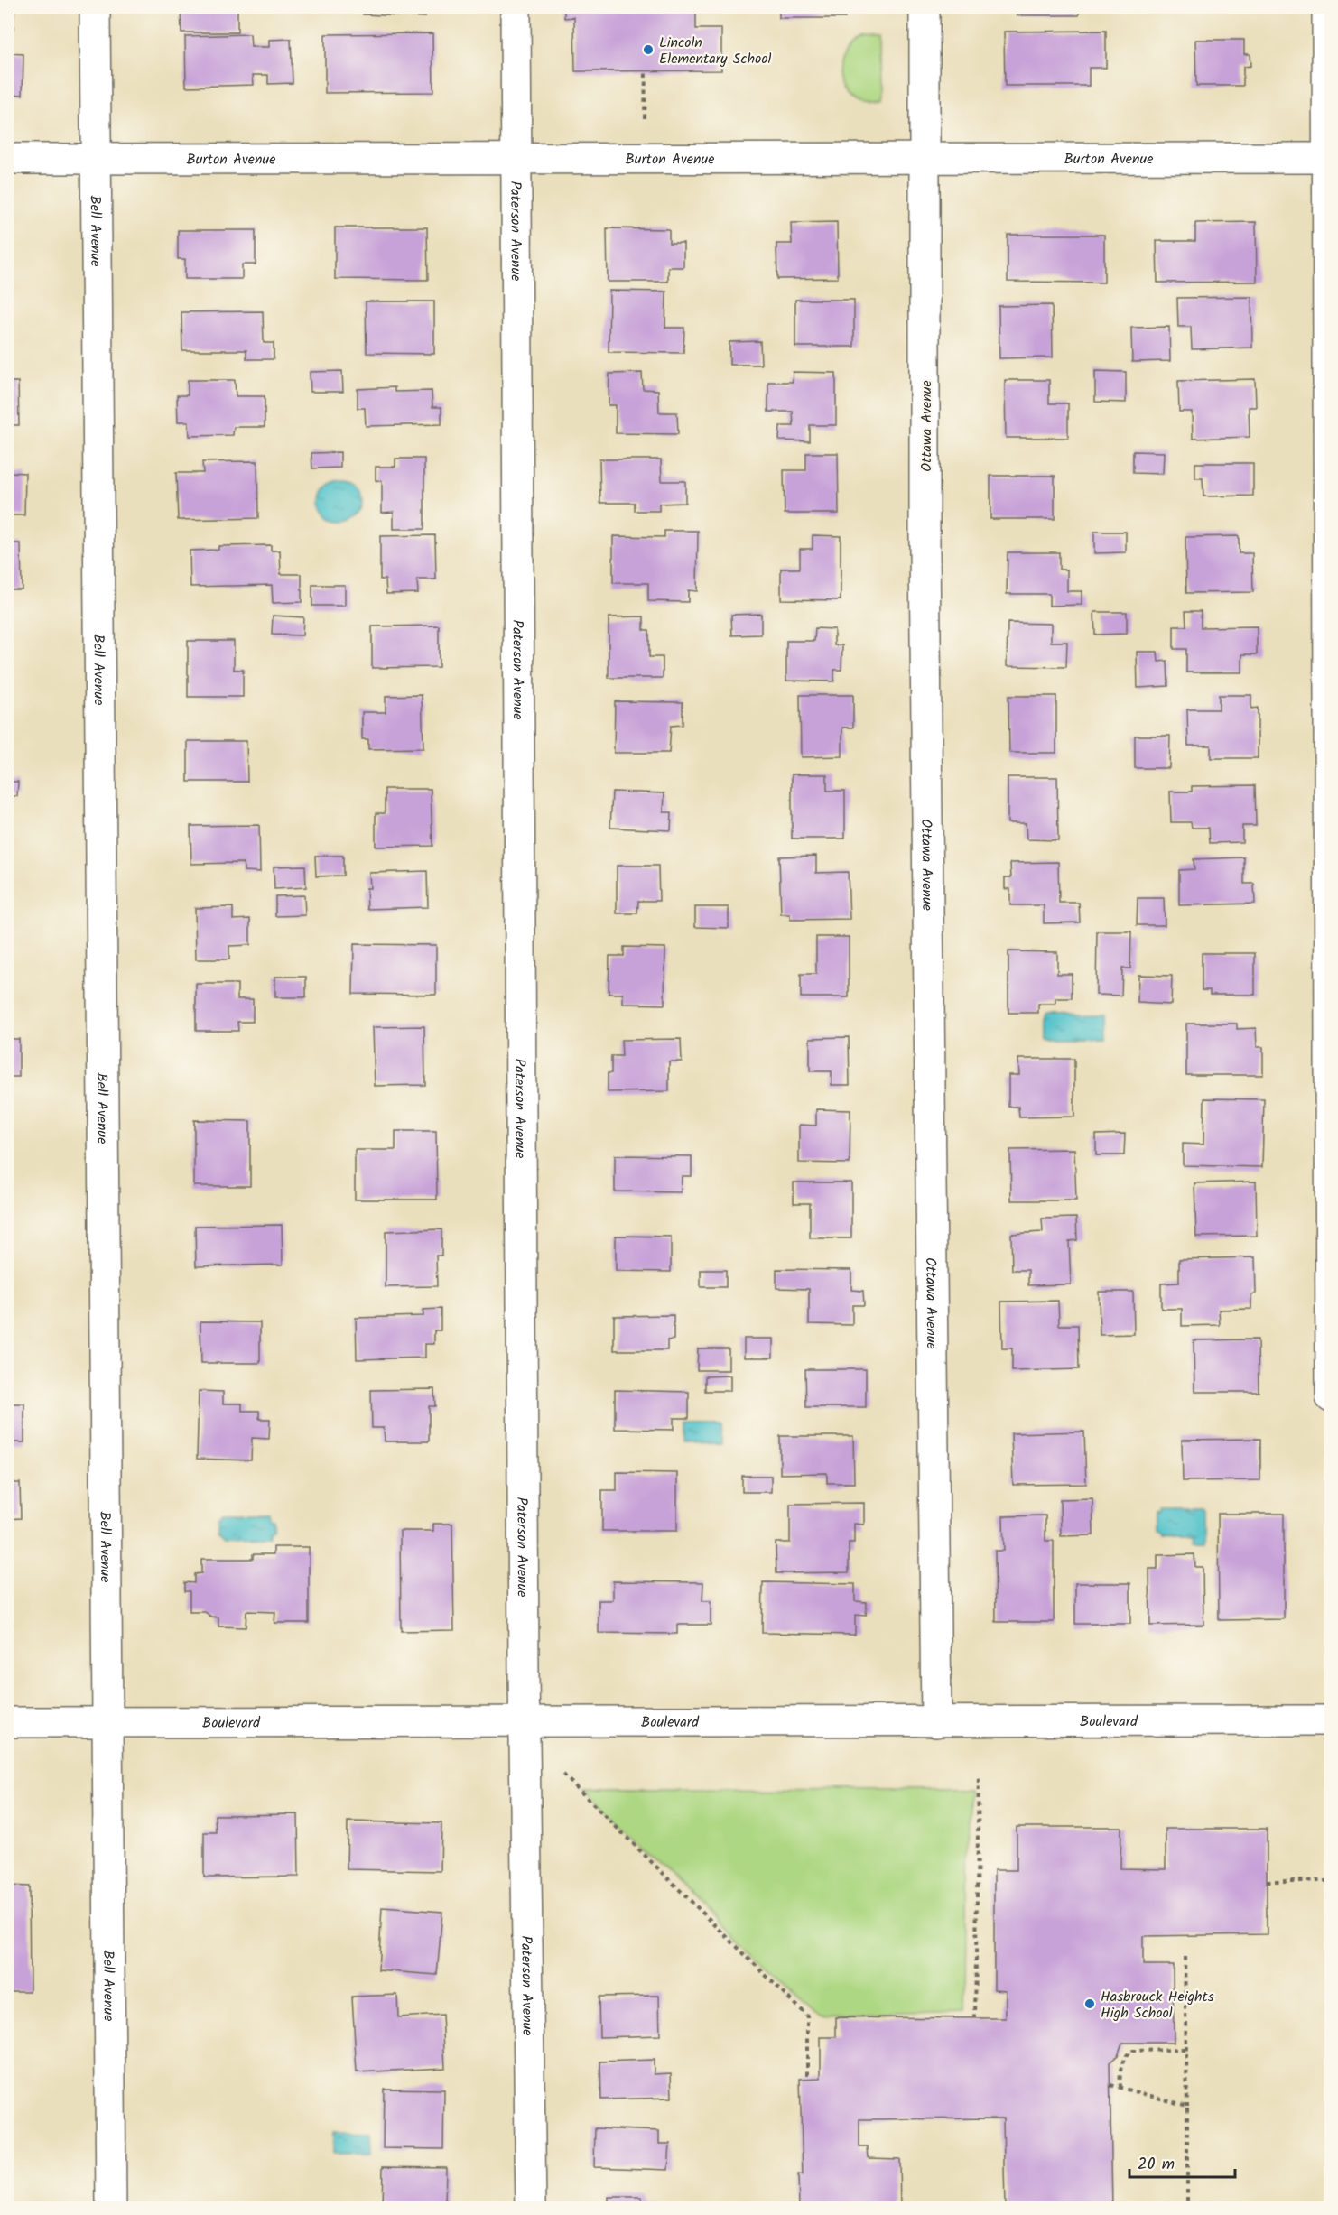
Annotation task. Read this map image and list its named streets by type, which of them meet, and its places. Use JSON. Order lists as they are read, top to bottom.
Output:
{
  "streets": {
    "street": [
      "Burton Avenue",
      "Bell Avenue",
      "Paterson Avenue",
      "Ottawa Avenue",
      "Boulevard"
    ]
  },
  "crossings": [
    ["Burton Avenue", "Bell Avenue"],
    ["Burton Avenue", "Paterson Avenue"],
    ["Burton Avenue", "Ottawa Avenue"],
    ["Bell Avenue", "Boulevard"],
    ["Paterson Avenue", "Boulevard"],
    ["Ottawa Avenue", "Boulevard"]
  ],
  "places": ["Lincoln Elementary School", "Hasbrouck Heights High School"],
  "scale_bar": "20 m"
}
